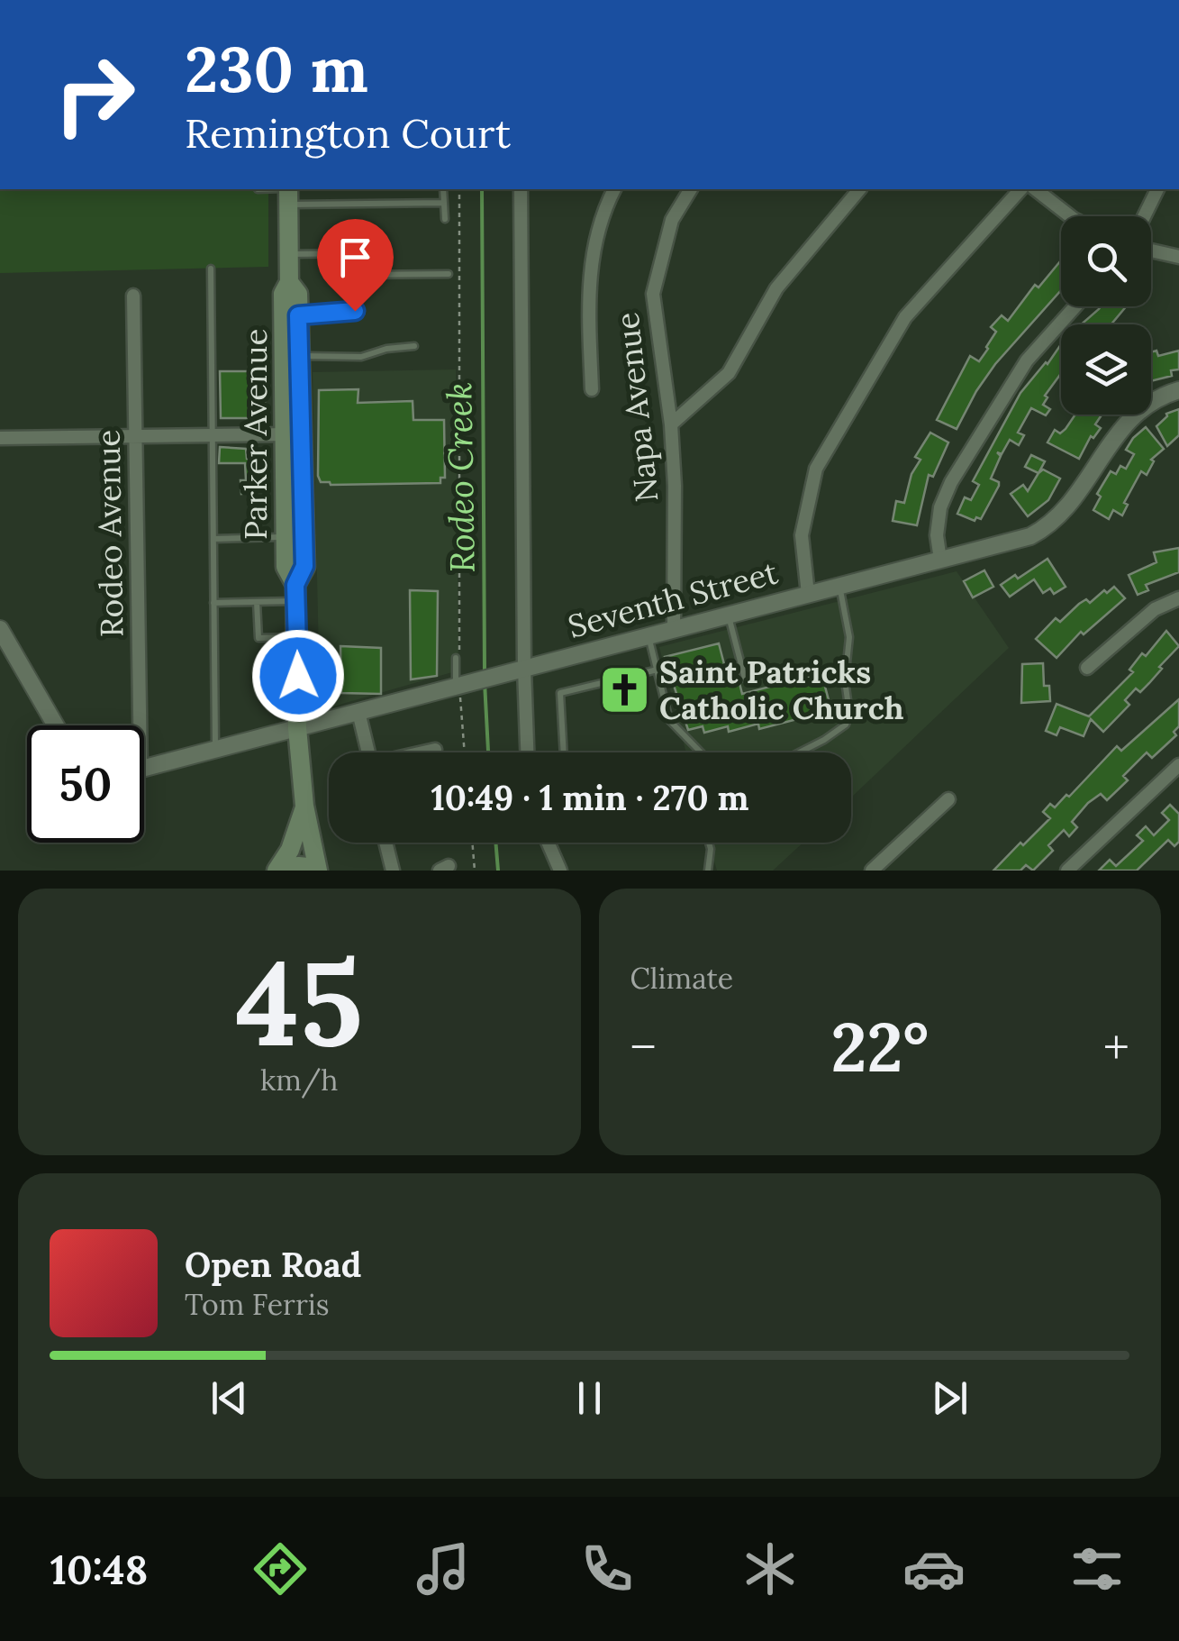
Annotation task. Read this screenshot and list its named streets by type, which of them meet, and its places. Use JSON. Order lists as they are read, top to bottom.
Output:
{
  "streets": {
    "main road": ["Parker Avenue"],
    "street": ["Napa Avenue", "Rodeo Avenue", "Seventh Street"]
  },
  "crossings": [
    ["Napa Avenue", "Seventh Street"],
    ["Parker Avenue", "Seventh Street"]
  ],
  "water": ["Rodeo Creek"],
  "places": {
    "church": ["Saint Patricks Catholic Church"]
  },
  "page": {
    "turn": ["230 m", "Remington Court"],
    "limit": "50",
    "trip": "10:49 · 1 min · 270 m",
    "tile": [
      ["45", "km/h"],
      "Climate"
    ],
    "heat": ["−", "22°", "+"],
    "song": ["Open Road", "Tom Ferris"],
    "tabs": "10:48"
  }
}
